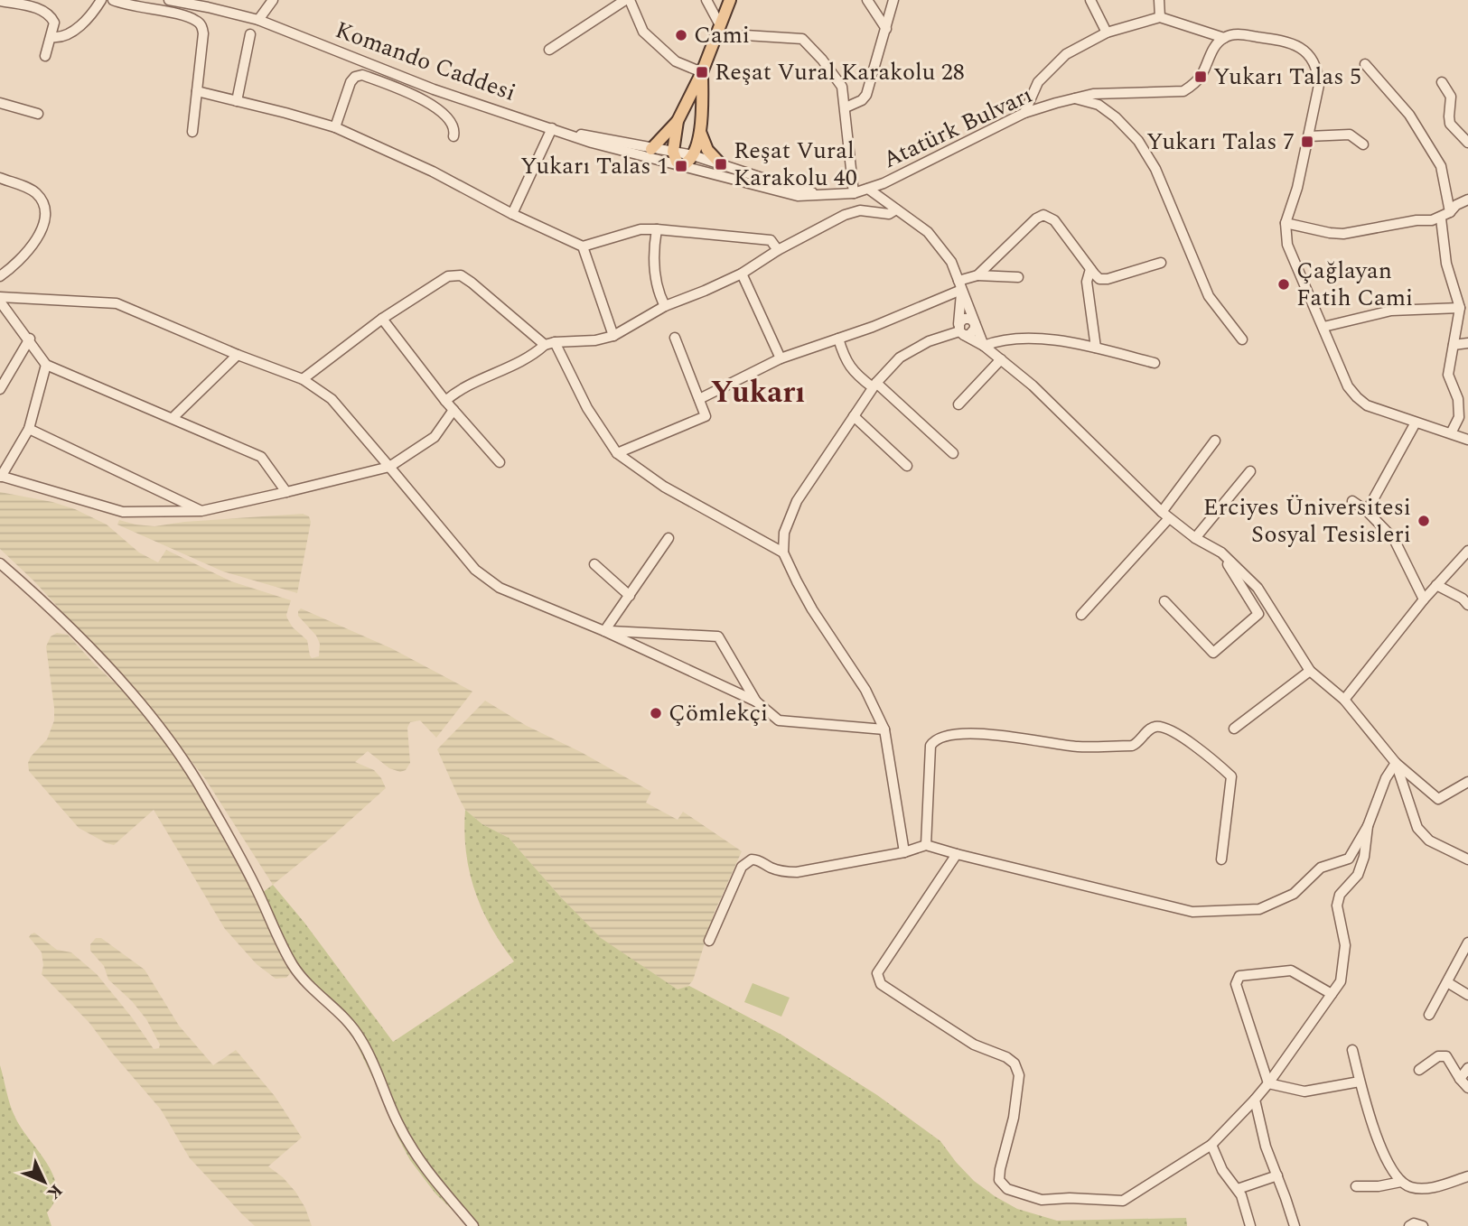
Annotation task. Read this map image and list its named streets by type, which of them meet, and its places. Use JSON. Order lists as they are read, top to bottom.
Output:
{
  "streets": {
    "street": ["Komando Caddesi", "Atatürk Bulvarı"]
  },
  "districts": ["Yukarı"],
  "places": {
    "other": [
      "Cami",
      "Çağlayan Fatih Cami",
      "Erciyes Üniversitesi Sosyal Tesisleri",
      "Çömlekçi"
    ],
    "transit": [
      "Reşat Vural Karakolu 28",
      "Yukarı Talas 5",
      "Yukarı Talas 7",
      "Reşat Vural Karakolu 40",
      "Yukarı Talas 1"
    ]
  },
  "north": "bottom right"
}
